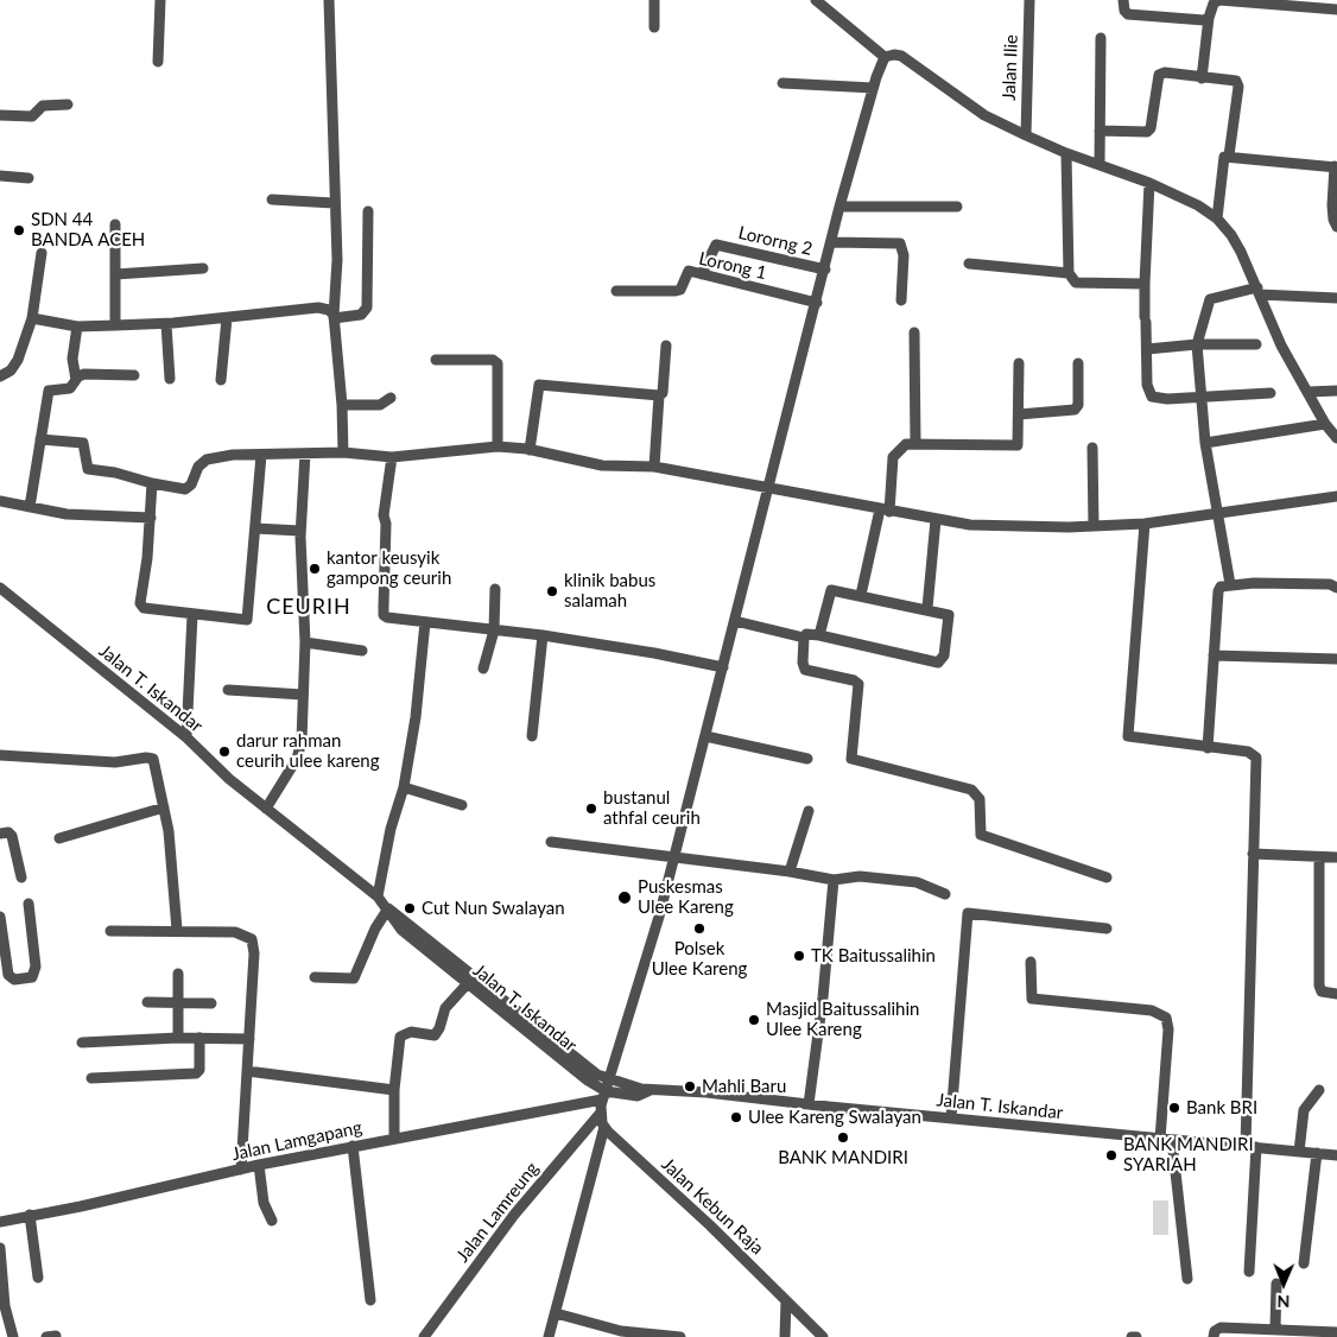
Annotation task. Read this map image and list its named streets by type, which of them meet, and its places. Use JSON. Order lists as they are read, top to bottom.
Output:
{
  "streets": {
    "street": [
      "Jalan Ilie",
      "Lororng 2",
      "Lorong 1",
      "Jalan T. Iskandar",
      "Jalan Lamgapang",
      "Jalan Kebun Raja",
      "Jalan Lamreung"
    ]
  },
  "crossings": [
    ["Lororng 2", "Lorong 1"],
    ["Jalan T. Iskandar", "Jalan Lamgapang"]
  ],
  "districts": ["CEURIH"],
  "places": [
    "SDN 44 BANDA ACEH",
    "kantor keusyik gampong ceurih",
    "klinik babus salamah",
    "darur rahman ceurih ulee kareng",
    "bustanul athfal ceurih",
    "Puskesmas Ulee Kareng",
    "Cut Nun Swalayan",
    "Polsek Ulee Kareng",
    "TK Baitussalihin",
    "Masjid Baitussalihin Ulee Kareng",
    "Mahli Baru",
    "Bank BRI",
    "Ulee Kareng Swalayan",
    "BANK MANDIRI",
    "BANK MANDIRI SYARIAH"
  ],
  "north": "bottom"
}
